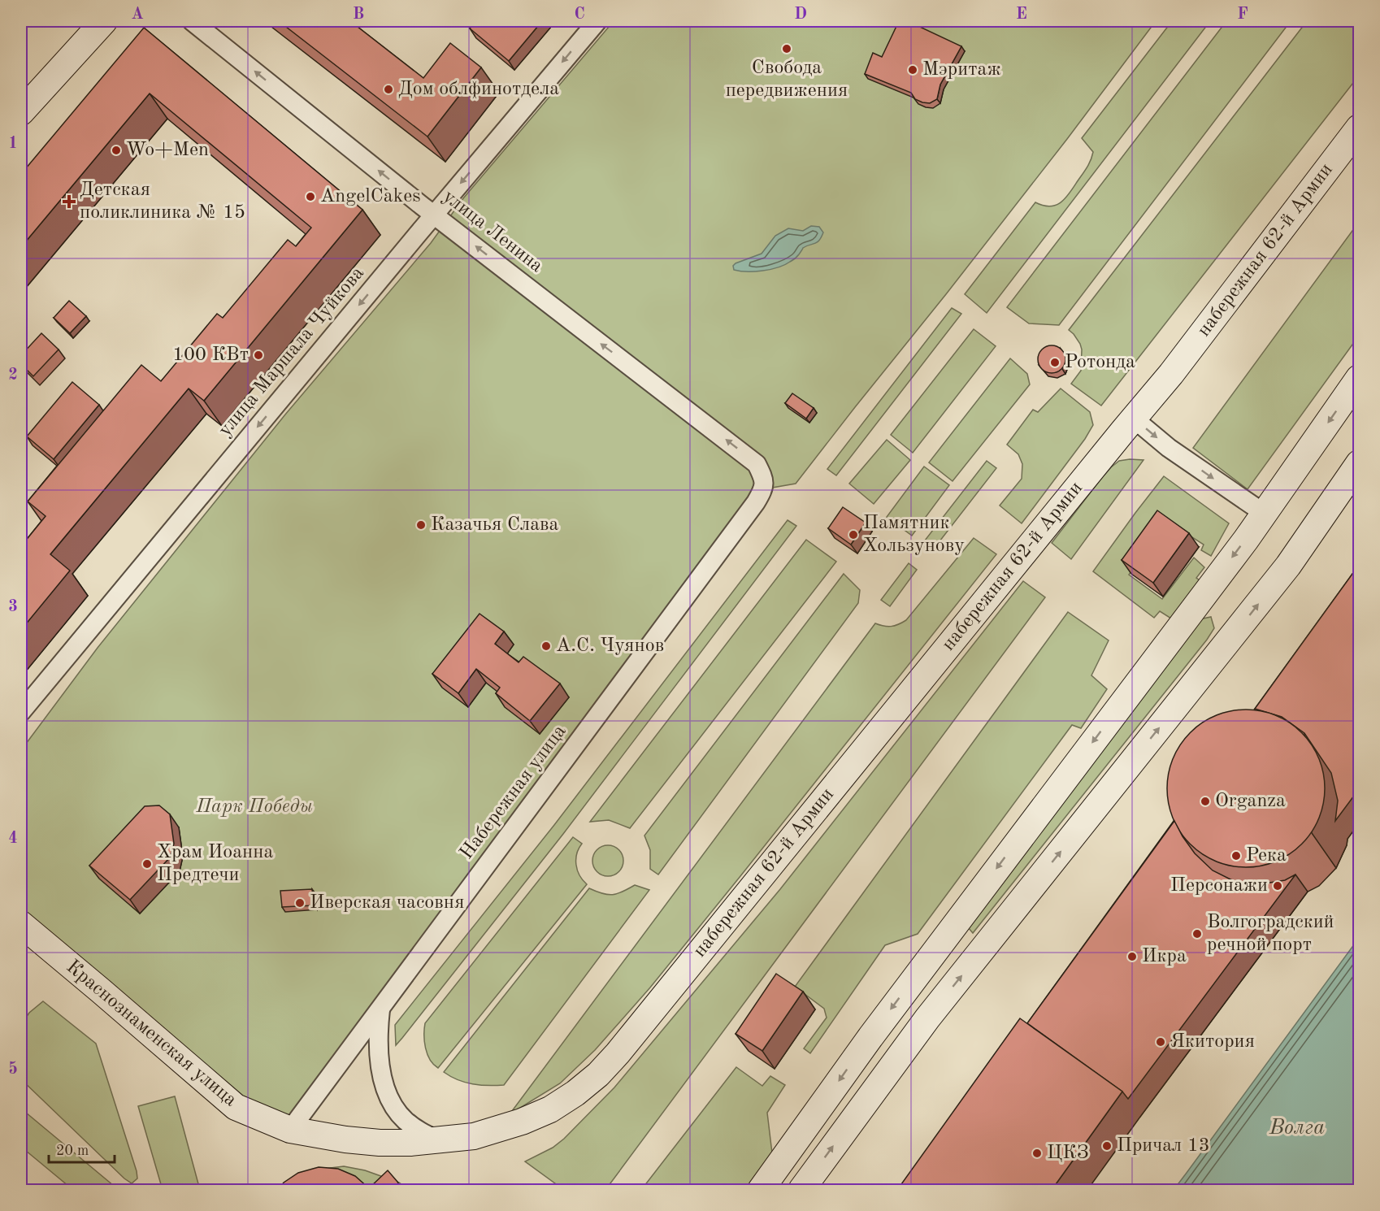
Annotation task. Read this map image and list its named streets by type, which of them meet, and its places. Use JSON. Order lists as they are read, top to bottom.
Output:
{
  "streets": {
    "main road": ["набережная 62-й Армии", "Краснознаменская улица"],
    "street": ["улица Ленина", "улица Маршала Чуйкова", "Набережная улица"]
  },
  "crossings": [
    ["улица Ленина", "улица Маршала Чуйкова"],
    ["улица Ленина", "Набережная улица"],
    ["набережная 62-й Армии", "Набережная улица"],
    ["набережная 62-й Армии", "Краснознаменская улица"],
    ["Набережная улица", "Краснознаменская улица"]
  ],
  "one_way": ["улица Ленина", "улица Маршала Чуйкова"],
  "water": ["Волга"],
  "parks": ["Парк Победы"],
  "places": {
    "other": [
      "Свобода передвижения",
      "Мэритаж",
      "Дом облфинотдела",
      "Wo+Men",
      "AngelCakes",
      "100 КВт",
      "Ротонда",
      "Казачья Слава",
      "Памятник Хользунову",
      "А.С. Чуянов",
      "Organza",
      "Река",
      "Храм Иоанна Предтечи",
      "Персонажи",
      "Иверская часовня",
      "Волгоградский речной порт",
      "Икра",
      "Якитория",
      "Причал 13",
      "ЦКЗ"
    ],
    "health": ["Детская поликлиника № 15"]
  },
  "scale_bar": "20 m",
  "grid": {
    "columns": [
      "A",
      "B",
      "C",
      "D",
      "E",
      "F"
    ],
    "rows": [
      "1",
      "2",
      "3",
      "4",
      "5"
    ]
  }
}
